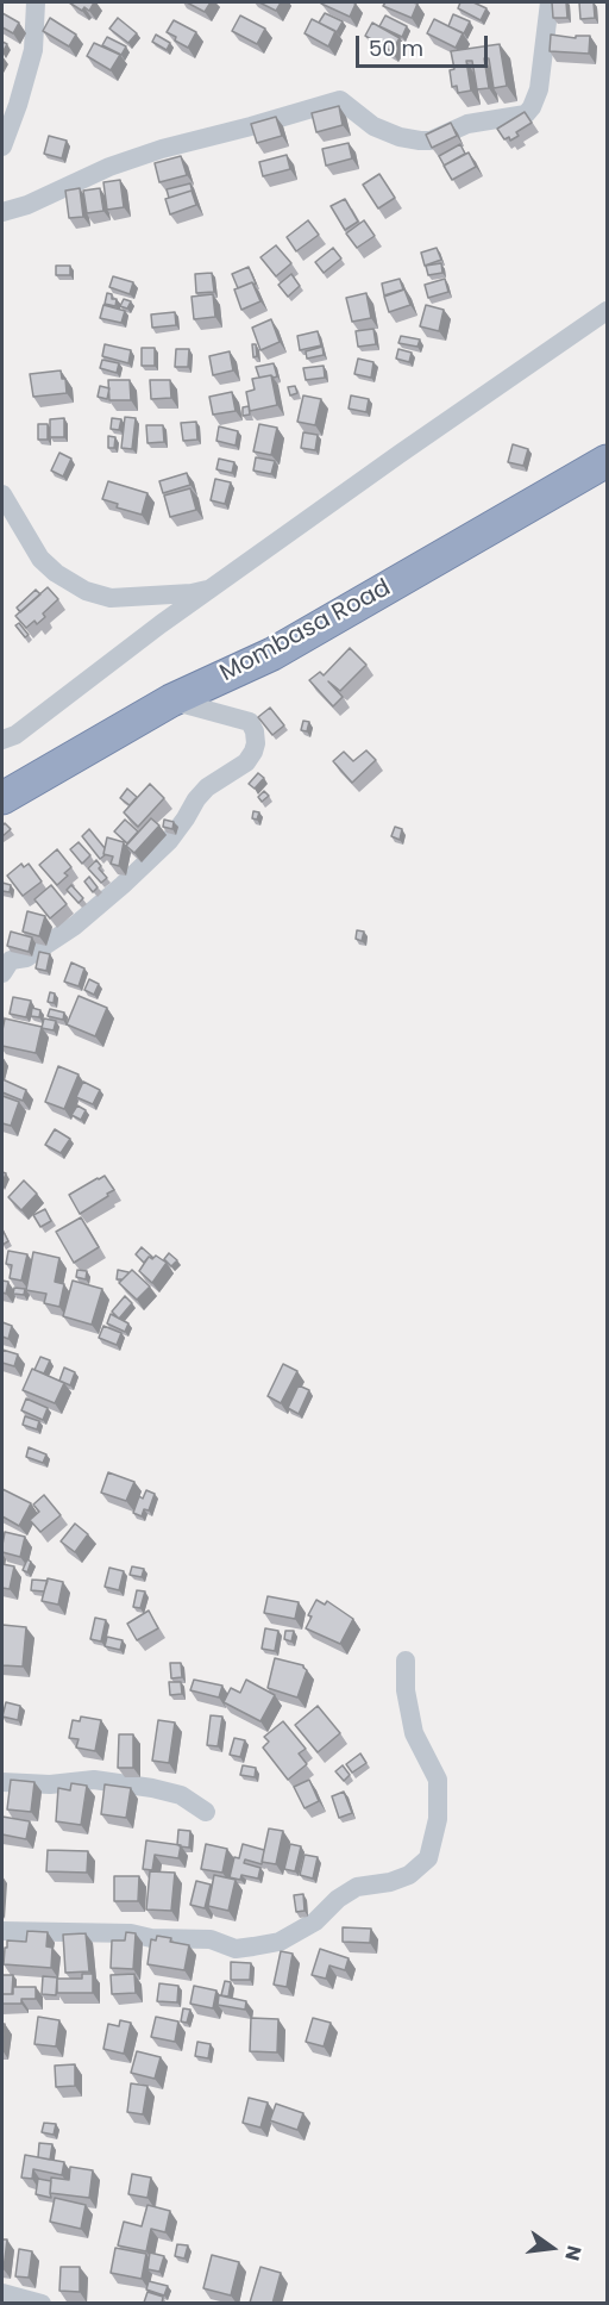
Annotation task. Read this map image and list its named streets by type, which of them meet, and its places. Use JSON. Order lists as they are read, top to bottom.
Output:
{
  "streets": {
    "highway": ["Mombasa Road"]
  },
  "scale_bar": "50 m",
  "north": "right"
}
